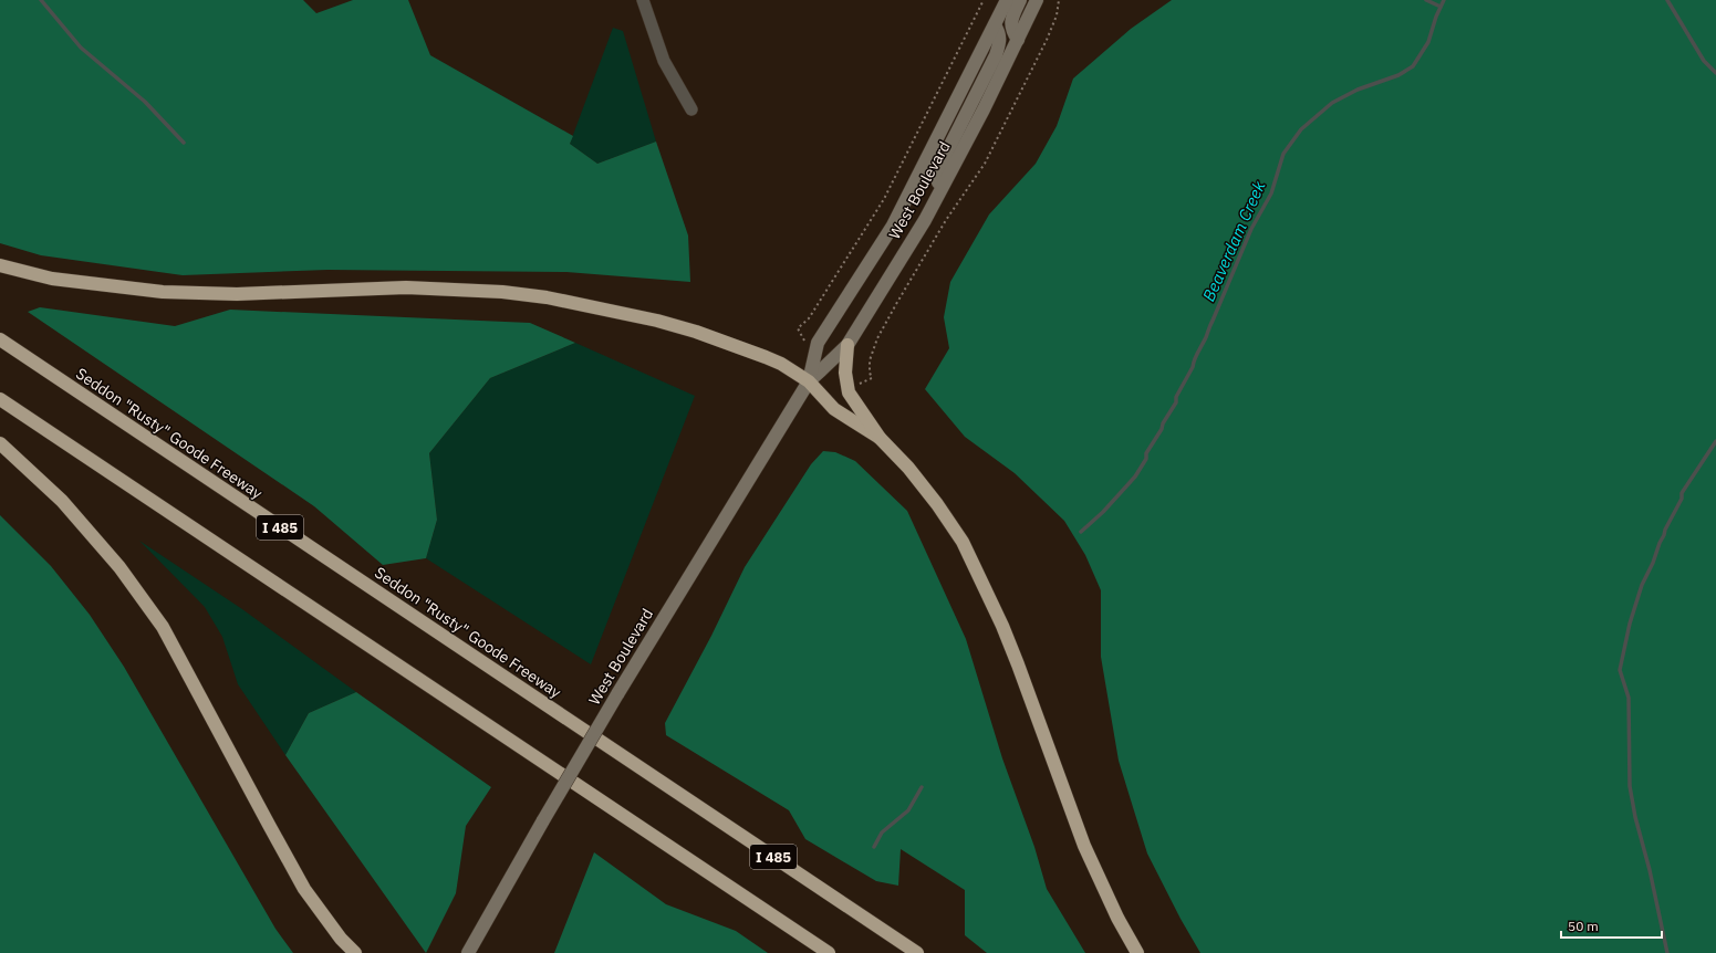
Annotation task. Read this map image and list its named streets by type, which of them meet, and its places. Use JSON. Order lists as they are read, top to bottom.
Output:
{
  "streets": {
    "highway": ["Seddon \"Rusty\" Goode Freeway", "I 485"],
    "street": ["West Boulevard"]
  },
  "water": ["Beaverdam Creek"],
  "scale_bar": "50 m"
}
